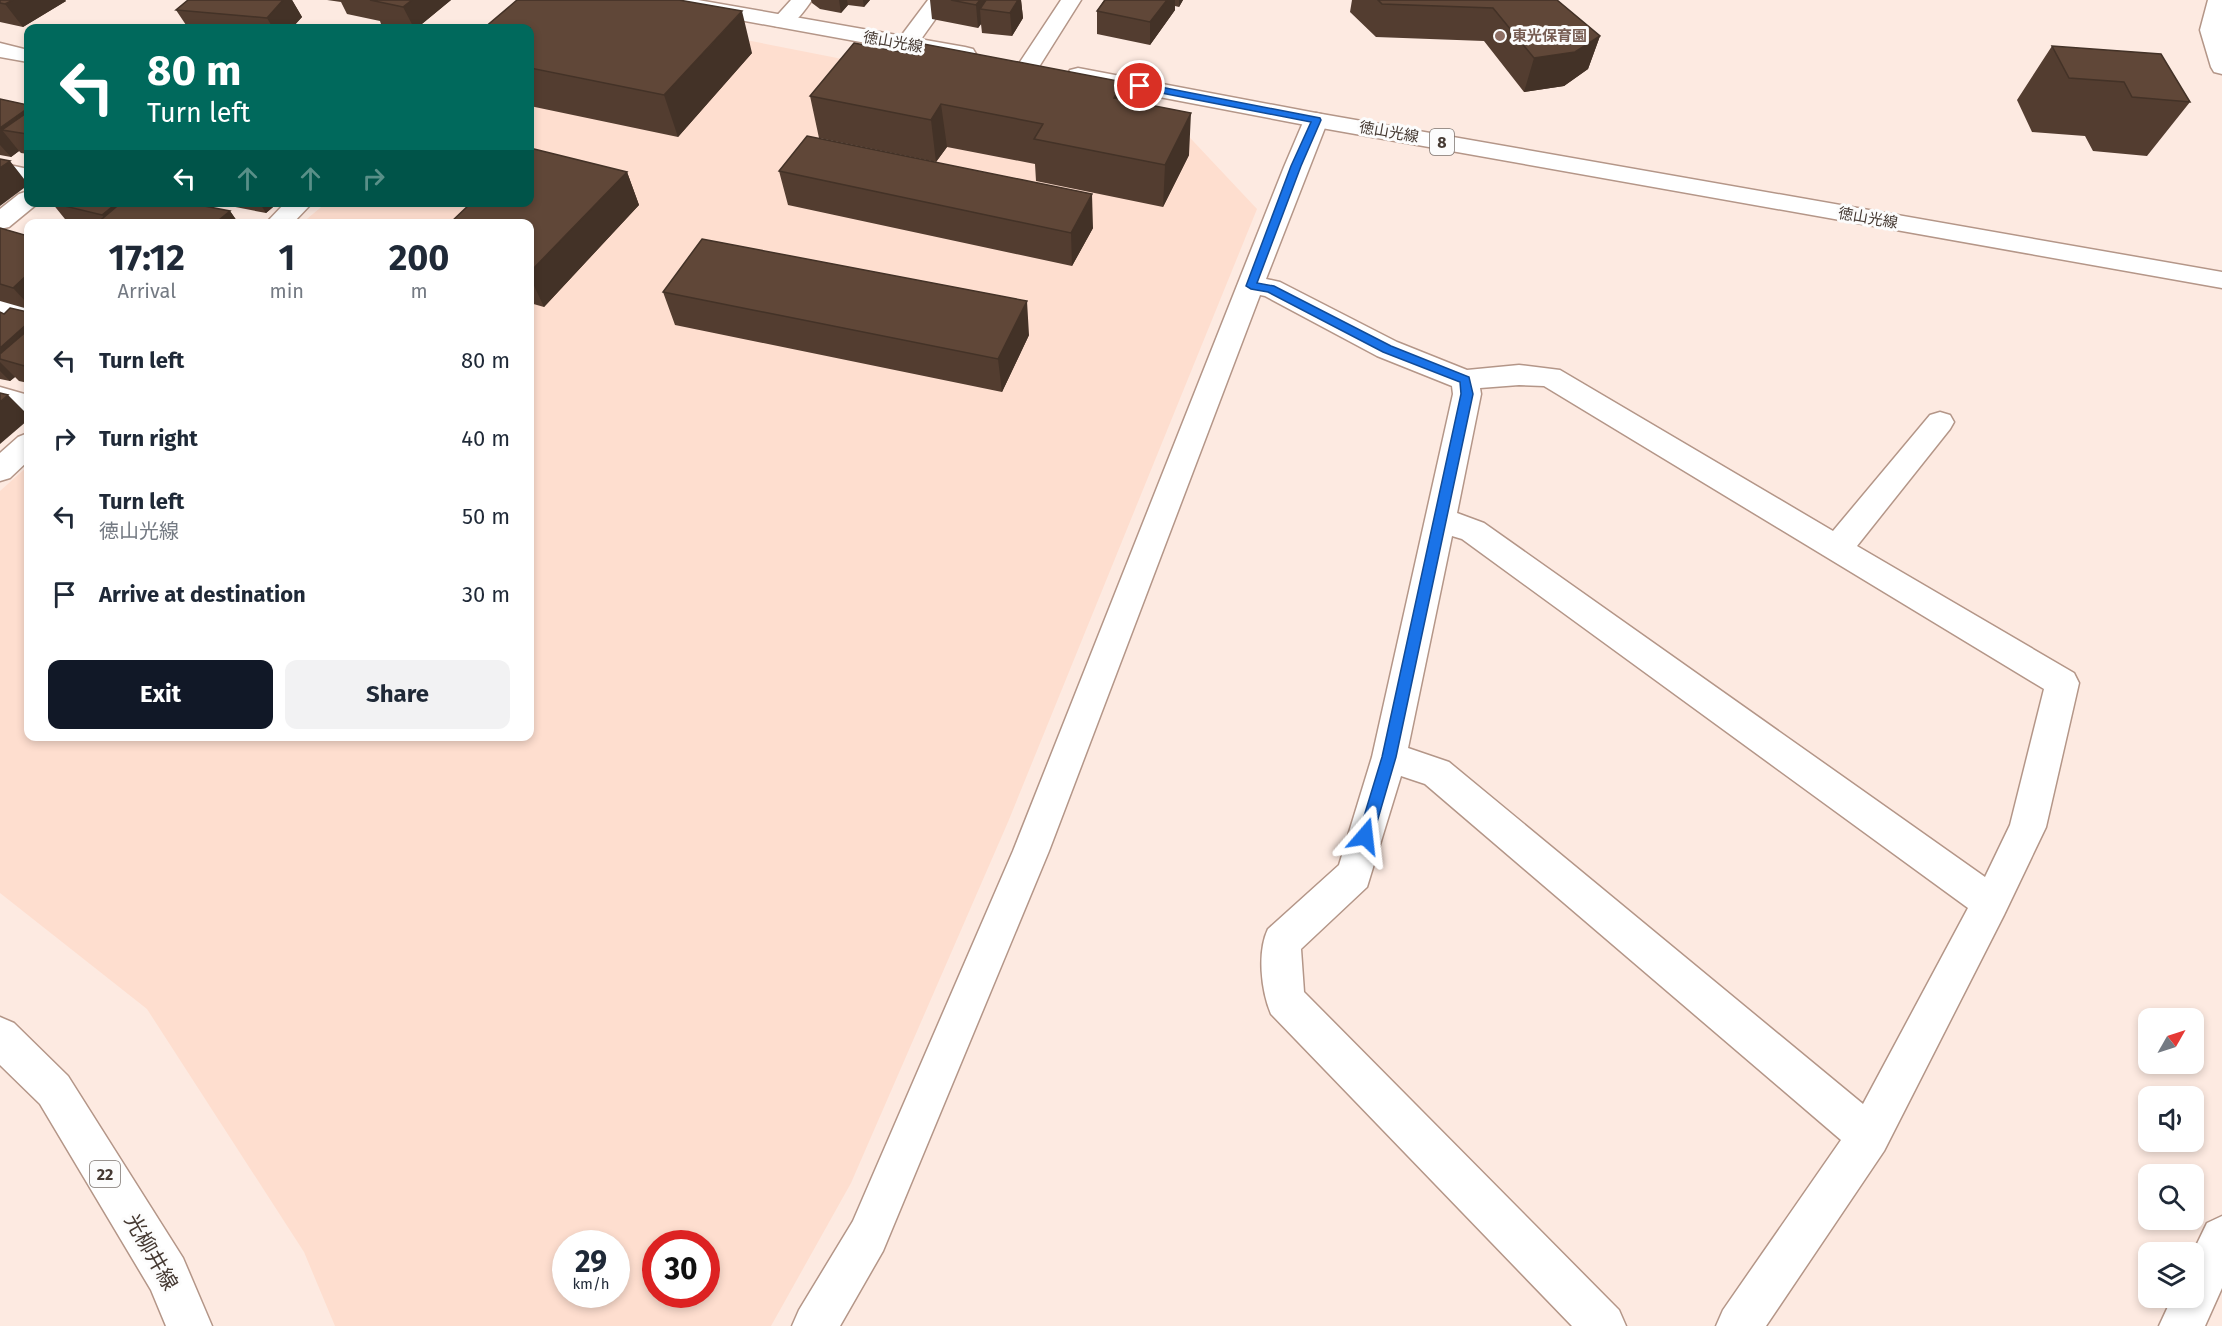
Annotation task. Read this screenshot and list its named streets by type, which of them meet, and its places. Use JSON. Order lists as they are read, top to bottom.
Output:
{
  "streets": {
    "street": [
      "徳山光線",
      "8",
      "22",
      "光柳井線"
    ]
  },
  "places": ["東光保育園"],
  "north": "top right",
  "page": {
    "turn": ["80 m", "Turn left"],
    "eta": [
      "17:12",
      "Arrival",
      "1",
      "min",
      "200",
      "m"
    ],
    "list": [
      {
        "name": "Turn left",
        "value": "80 m"
      },
      {
        "name": "Turn right",
        "value": "40 m"
      },
      {
        "name": "Turn left",
        "note": "徳山光線",
        "value": "50 m"
      },
      {
        "name": "Arrive at destination",
        "value": "30 m"
      }
    ],
    "buttons": ["Exit", "Share"],
    "speed": "29 km/h",
    "limit": "30"
  }
}
